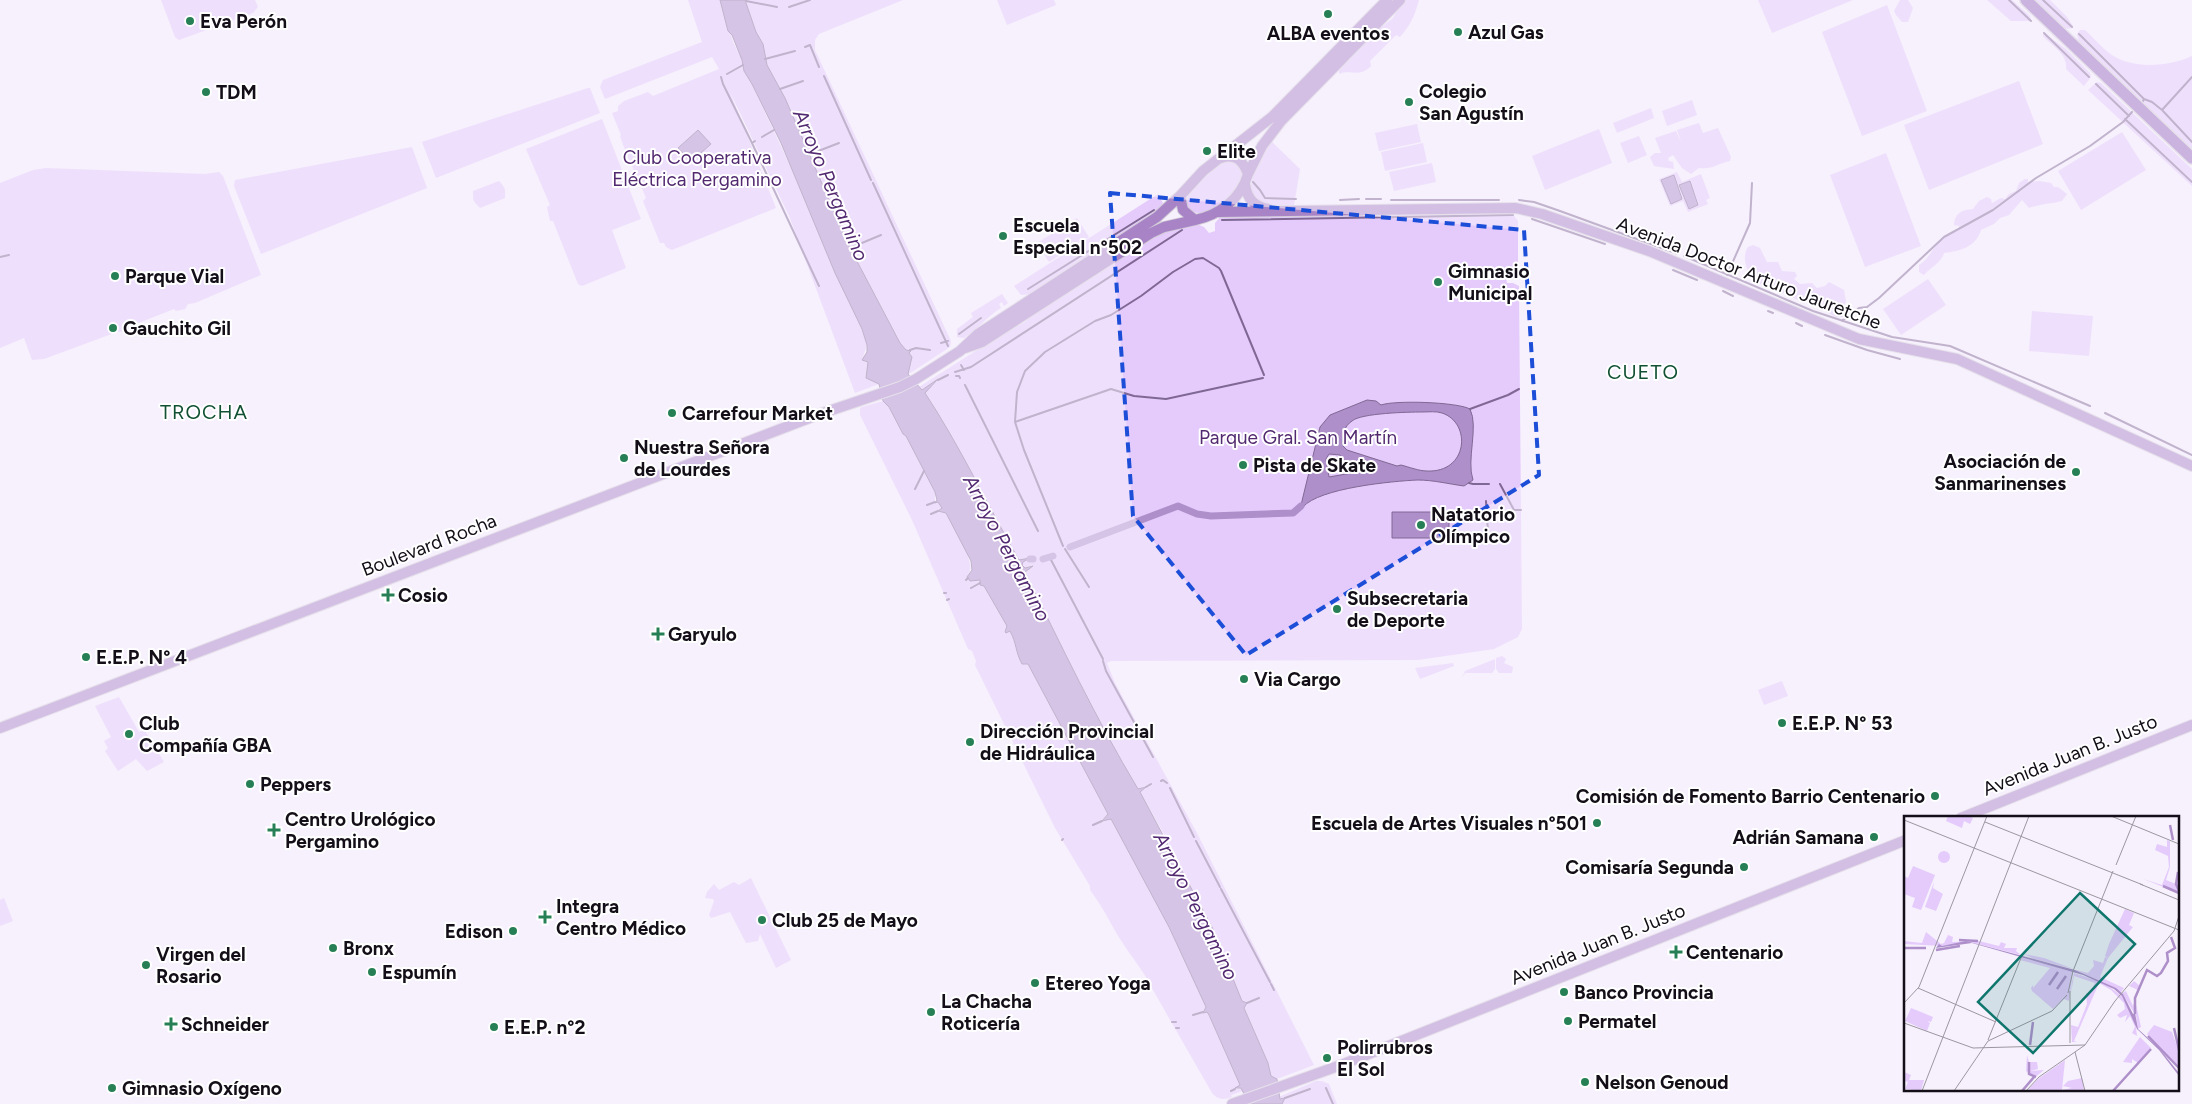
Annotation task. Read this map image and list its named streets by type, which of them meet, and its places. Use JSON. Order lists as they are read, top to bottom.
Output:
{
  "streets": {
    "main road": ["Avenida Doctor Arturo Jauretche", "Boulevard Rocha", "Avenida Juan B. Justo"]
  },
  "districts": ["CUETO", "TROCHA"],
  "water": ["Arroyo Pergamino"],
  "parks": ["Club Cooperativa Eléctrica Pergamino", "Parque Gral. San Martín"],
  "places": {
    "other": [
      "ALBA eventos",
      "Eva Perón",
      "Azul Gas",
      "TDM",
      "Colegio San Agustín",
      "Elite",
      "Escuela Especial n°502",
      "Parque Vial",
      "Gimnasio Municipal",
      "Gauchito Gil",
      "Carrefour Market",
      "Nuestra Señora de Lourdes",
      "Pista de Skate",
      "Asociación de Sanmarinenses",
      "Natatorio Olímpico",
      "Subsecretaria de Deporte",
      "E.E.P. N° 4",
      "Via Cargo",
      "E.E.P. N° 53",
      "Club Compañía GBA",
      "Dirección Provincial de Hidráulica",
      "Peppers",
      "Comisión de Fomento Barrio Centenario",
      "Escuela de Artes Visuales n°501",
      "Adrián Samana",
      "Comisaría Segunda",
      "Club 25 de Mayo",
      "Edison",
      "Bronx",
      "Virgen del Rosario",
      "Espumín",
      "Etereo Yoga",
      "Banco Provincia",
      "La Chacha Roticería",
      "Permatel",
      "E.E.P. n°2",
      "Polirrubros El Sol",
      "Nelson Genoud",
      "Gimnasio Oxígeno"
    ],
    "health": [
      "Cosio",
      "Garyulo",
      "Centro Urológico Pergamino",
      "Integra Centro Médico",
      "Centenario",
      "Schneider"
    ]
  }
}
